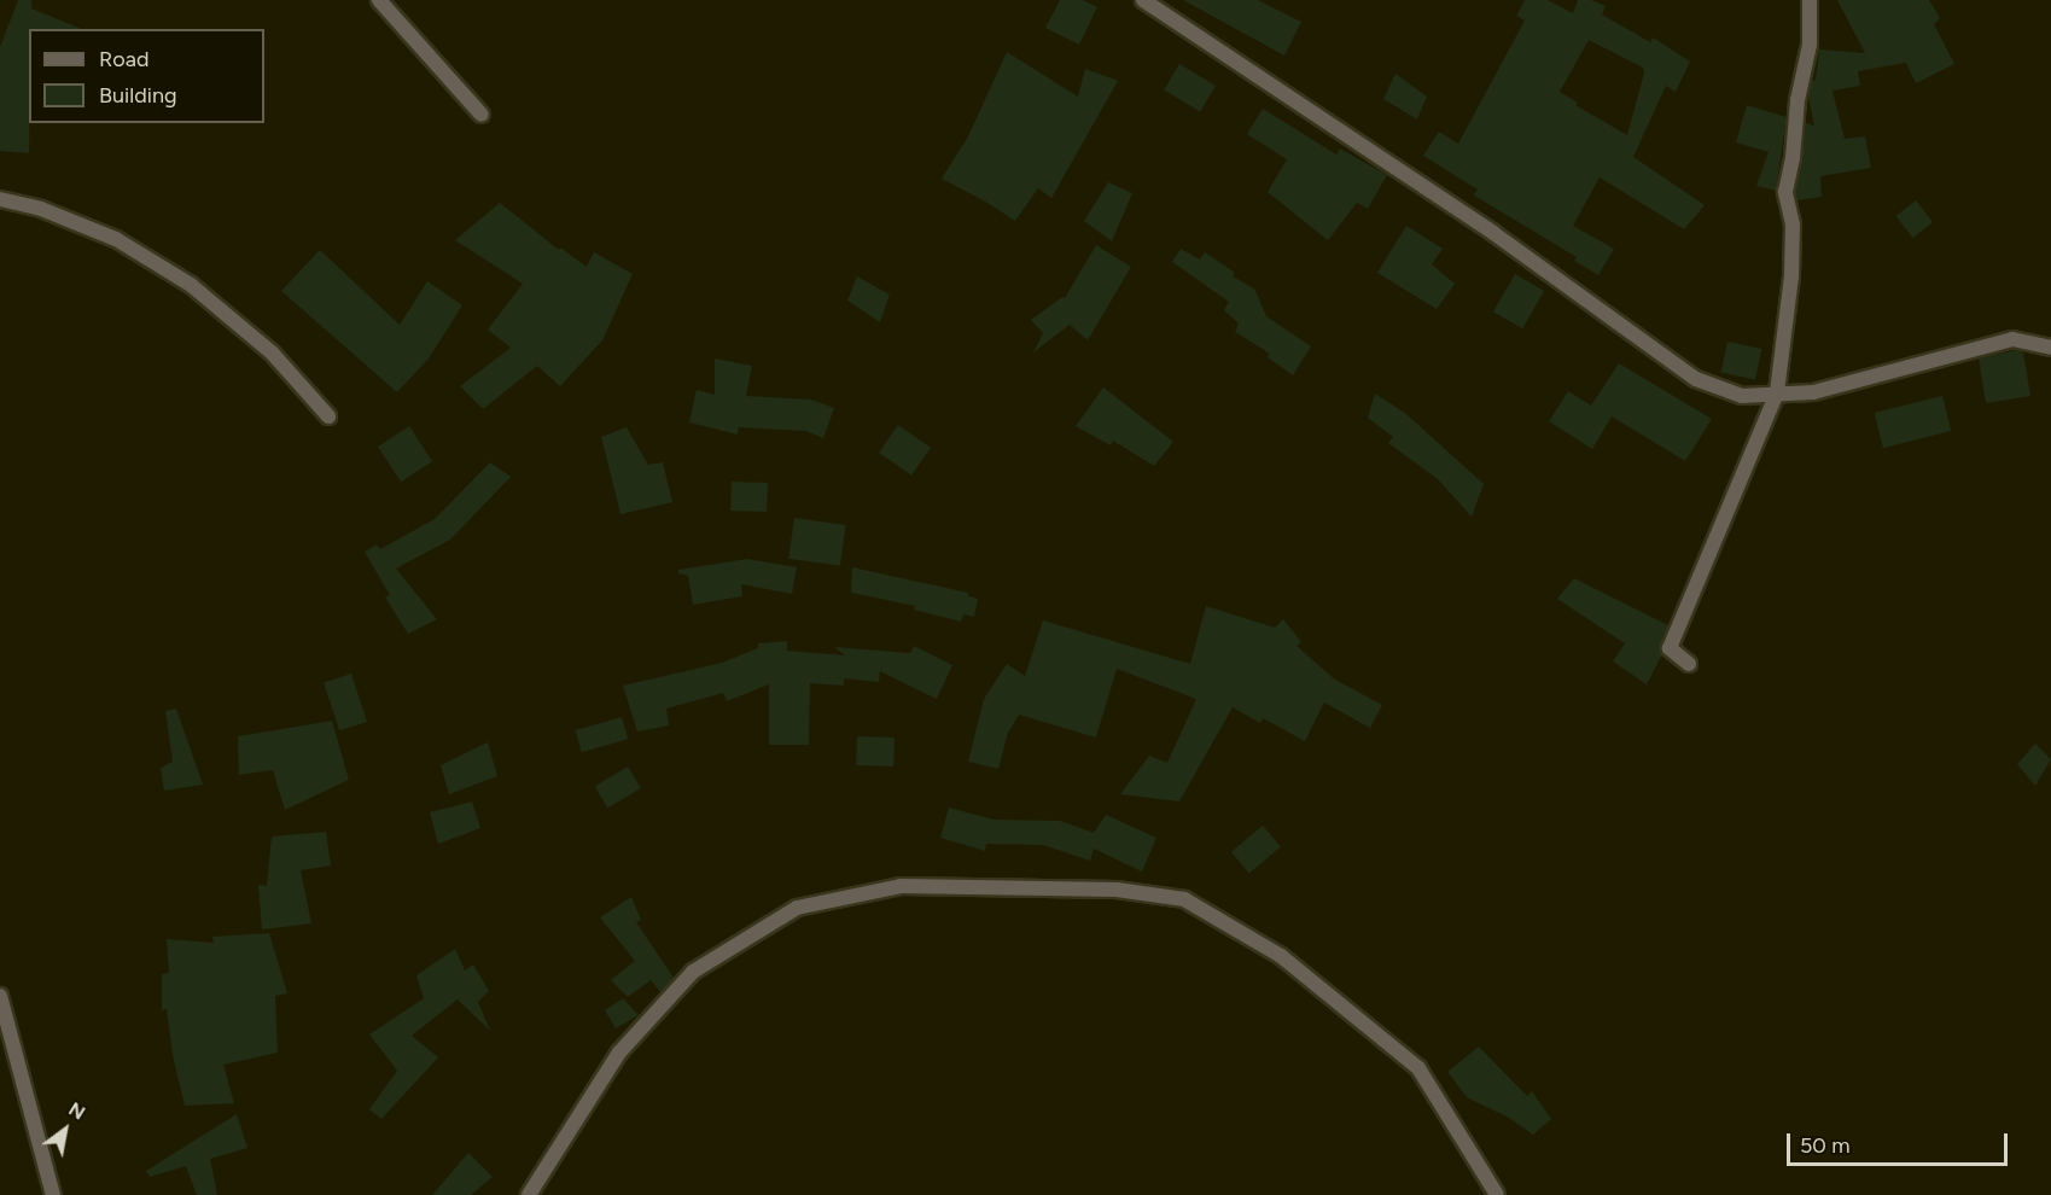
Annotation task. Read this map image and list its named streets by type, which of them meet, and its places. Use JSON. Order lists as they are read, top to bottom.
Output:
{
  "legend": ["Road", "Building"],
  "scale_bar": "50 m",
  "north": "top right"
}
